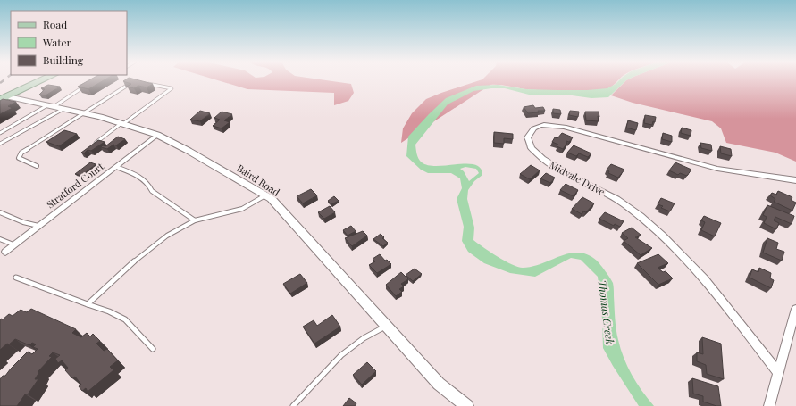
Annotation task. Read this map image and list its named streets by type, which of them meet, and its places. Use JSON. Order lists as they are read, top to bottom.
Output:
{
  "streets": {
    "street": ["Midvale Drive", "Baird Road", "Stratford Court"]
  },
  "crossings": [
    ["Baird Road", "Stratford Court"]
  ],
  "water": ["Thomas Creek"],
  "legend": ["Road", "Water", "Building"]
}
